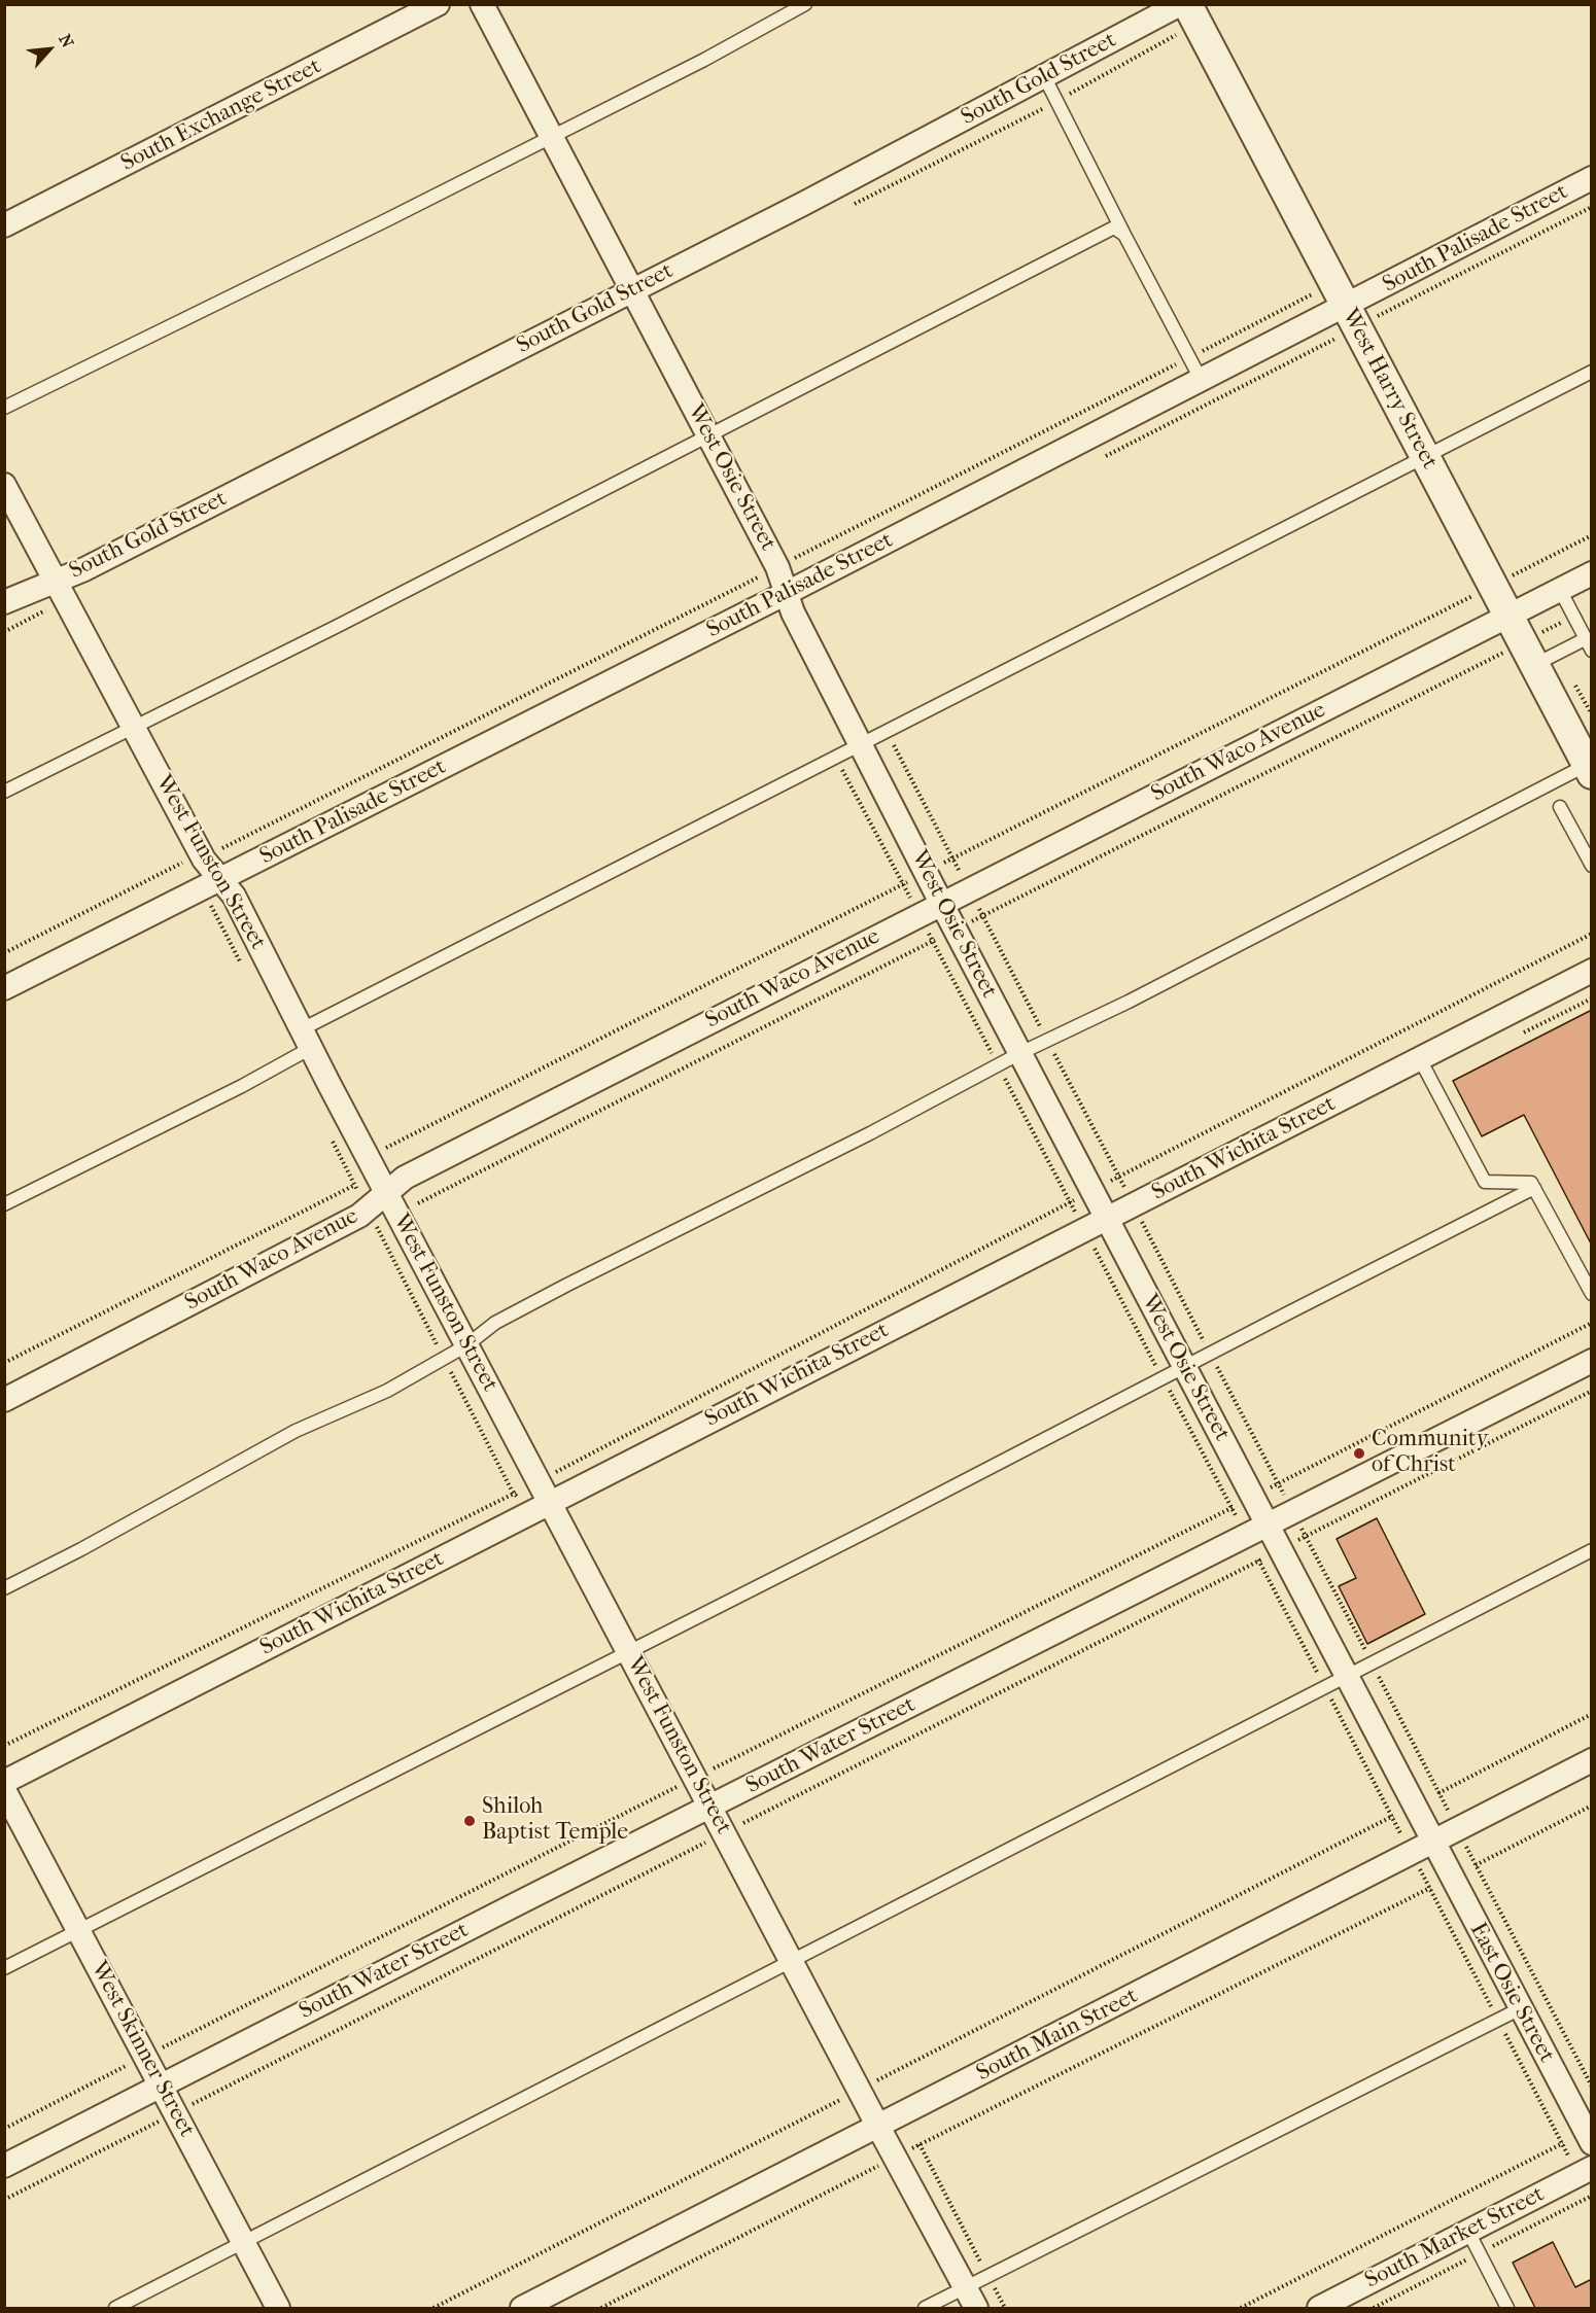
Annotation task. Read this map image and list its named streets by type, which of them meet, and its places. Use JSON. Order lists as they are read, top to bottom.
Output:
{
  "streets": {
    "street": [
      "South Gold Street",
      "South Exchange Street",
      "South Palisade Street",
      "West Harry Street",
      "West Osie Street",
      "South Waco Avenue",
      "West Funston Street",
      "South Wichita Street",
      "South Water Street",
      "East Osie Street",
      "South Main Street",
      "West Skinner Street",
      "South Market Street"
    ]
  },
  "crossings": [
    ["South Gold Street", "West Osie Street"],
    ["South Gold Street", "West Funston Street"],
    ["South Palisade Street", "West Harry Street"],
    ["South Palisade Street", "West Osie Street"],
    ["South Palisade Street", "West Funston Street"],
    ["West Harry Street", "South Waco Avenue"],
    ["West Osie Street", "South Waco Avenue"],
    ["West Osie Street", "South Wichita Street"],
    ["West Osie Street", "South Water Street"],
    ["West Osie Street", "East Osie Street"],
    ["West Osie Street", "South Main Street"],
    ["South Waco Avenue", "West Funston Street"],
    ["West Funston Street", "South Wichita Street"],
    ["West Funston Street", "South Water Street"],
    ["West Funston Street", "South Main Street"],
    ["South Water Street", "West Skinner Street"],
    ["East Osie Street", "South Main Street"]
  ],
  "places": ["Community of Christ", "Shiloh Baptist Temple"],
  "north": "top right"
}
